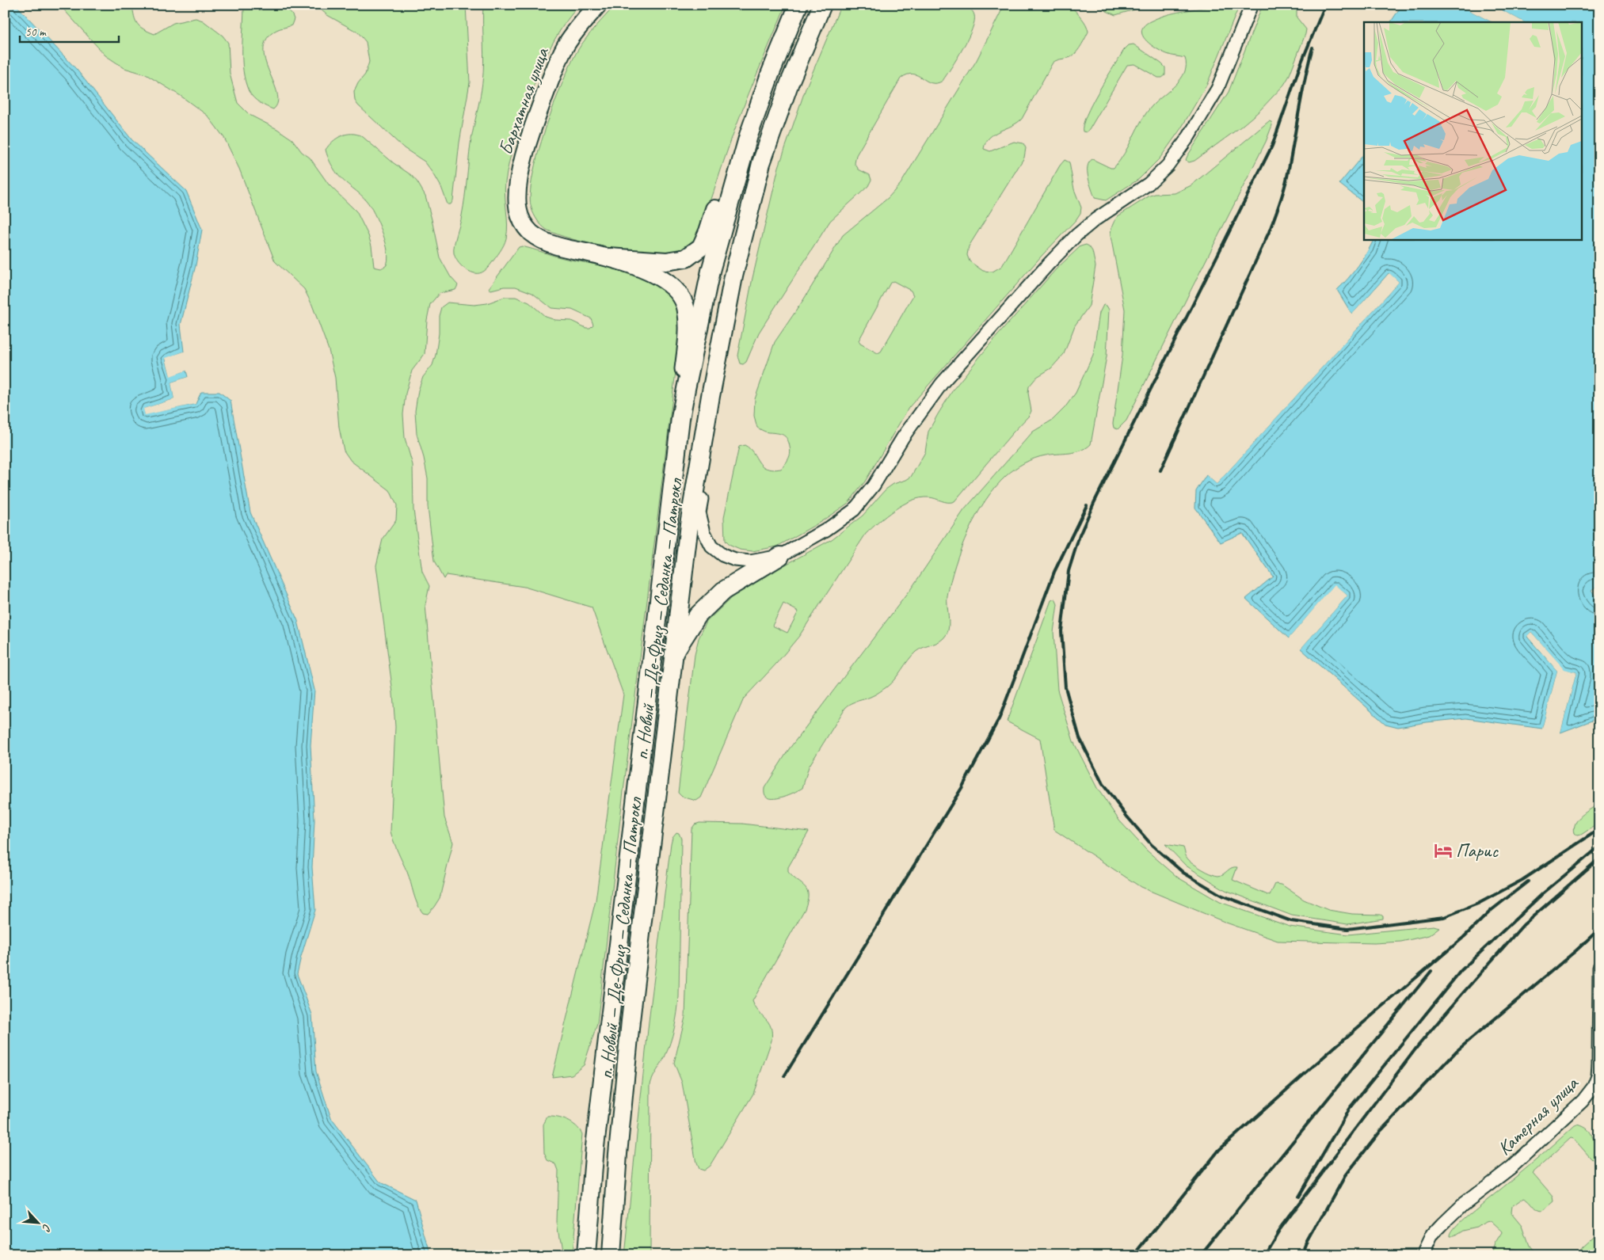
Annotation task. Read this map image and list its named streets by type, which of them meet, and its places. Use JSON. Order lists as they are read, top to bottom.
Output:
{
  "streets": {
    "main road": ["Бархатная улица", "п. Новый — Де-Фриз — Седанка — Патрокл"],
    "street": ["Катерная улица"]
  },
  "crossings": [
    ["Бархатная улица", "п. Новый — Де-Фриз — Седанка — Патрокл"]
  ],
  "places": {
    "hotel": ["Парис"]
  },
  "scale_bar": "50 m",
  "north": "bottom right"
}
